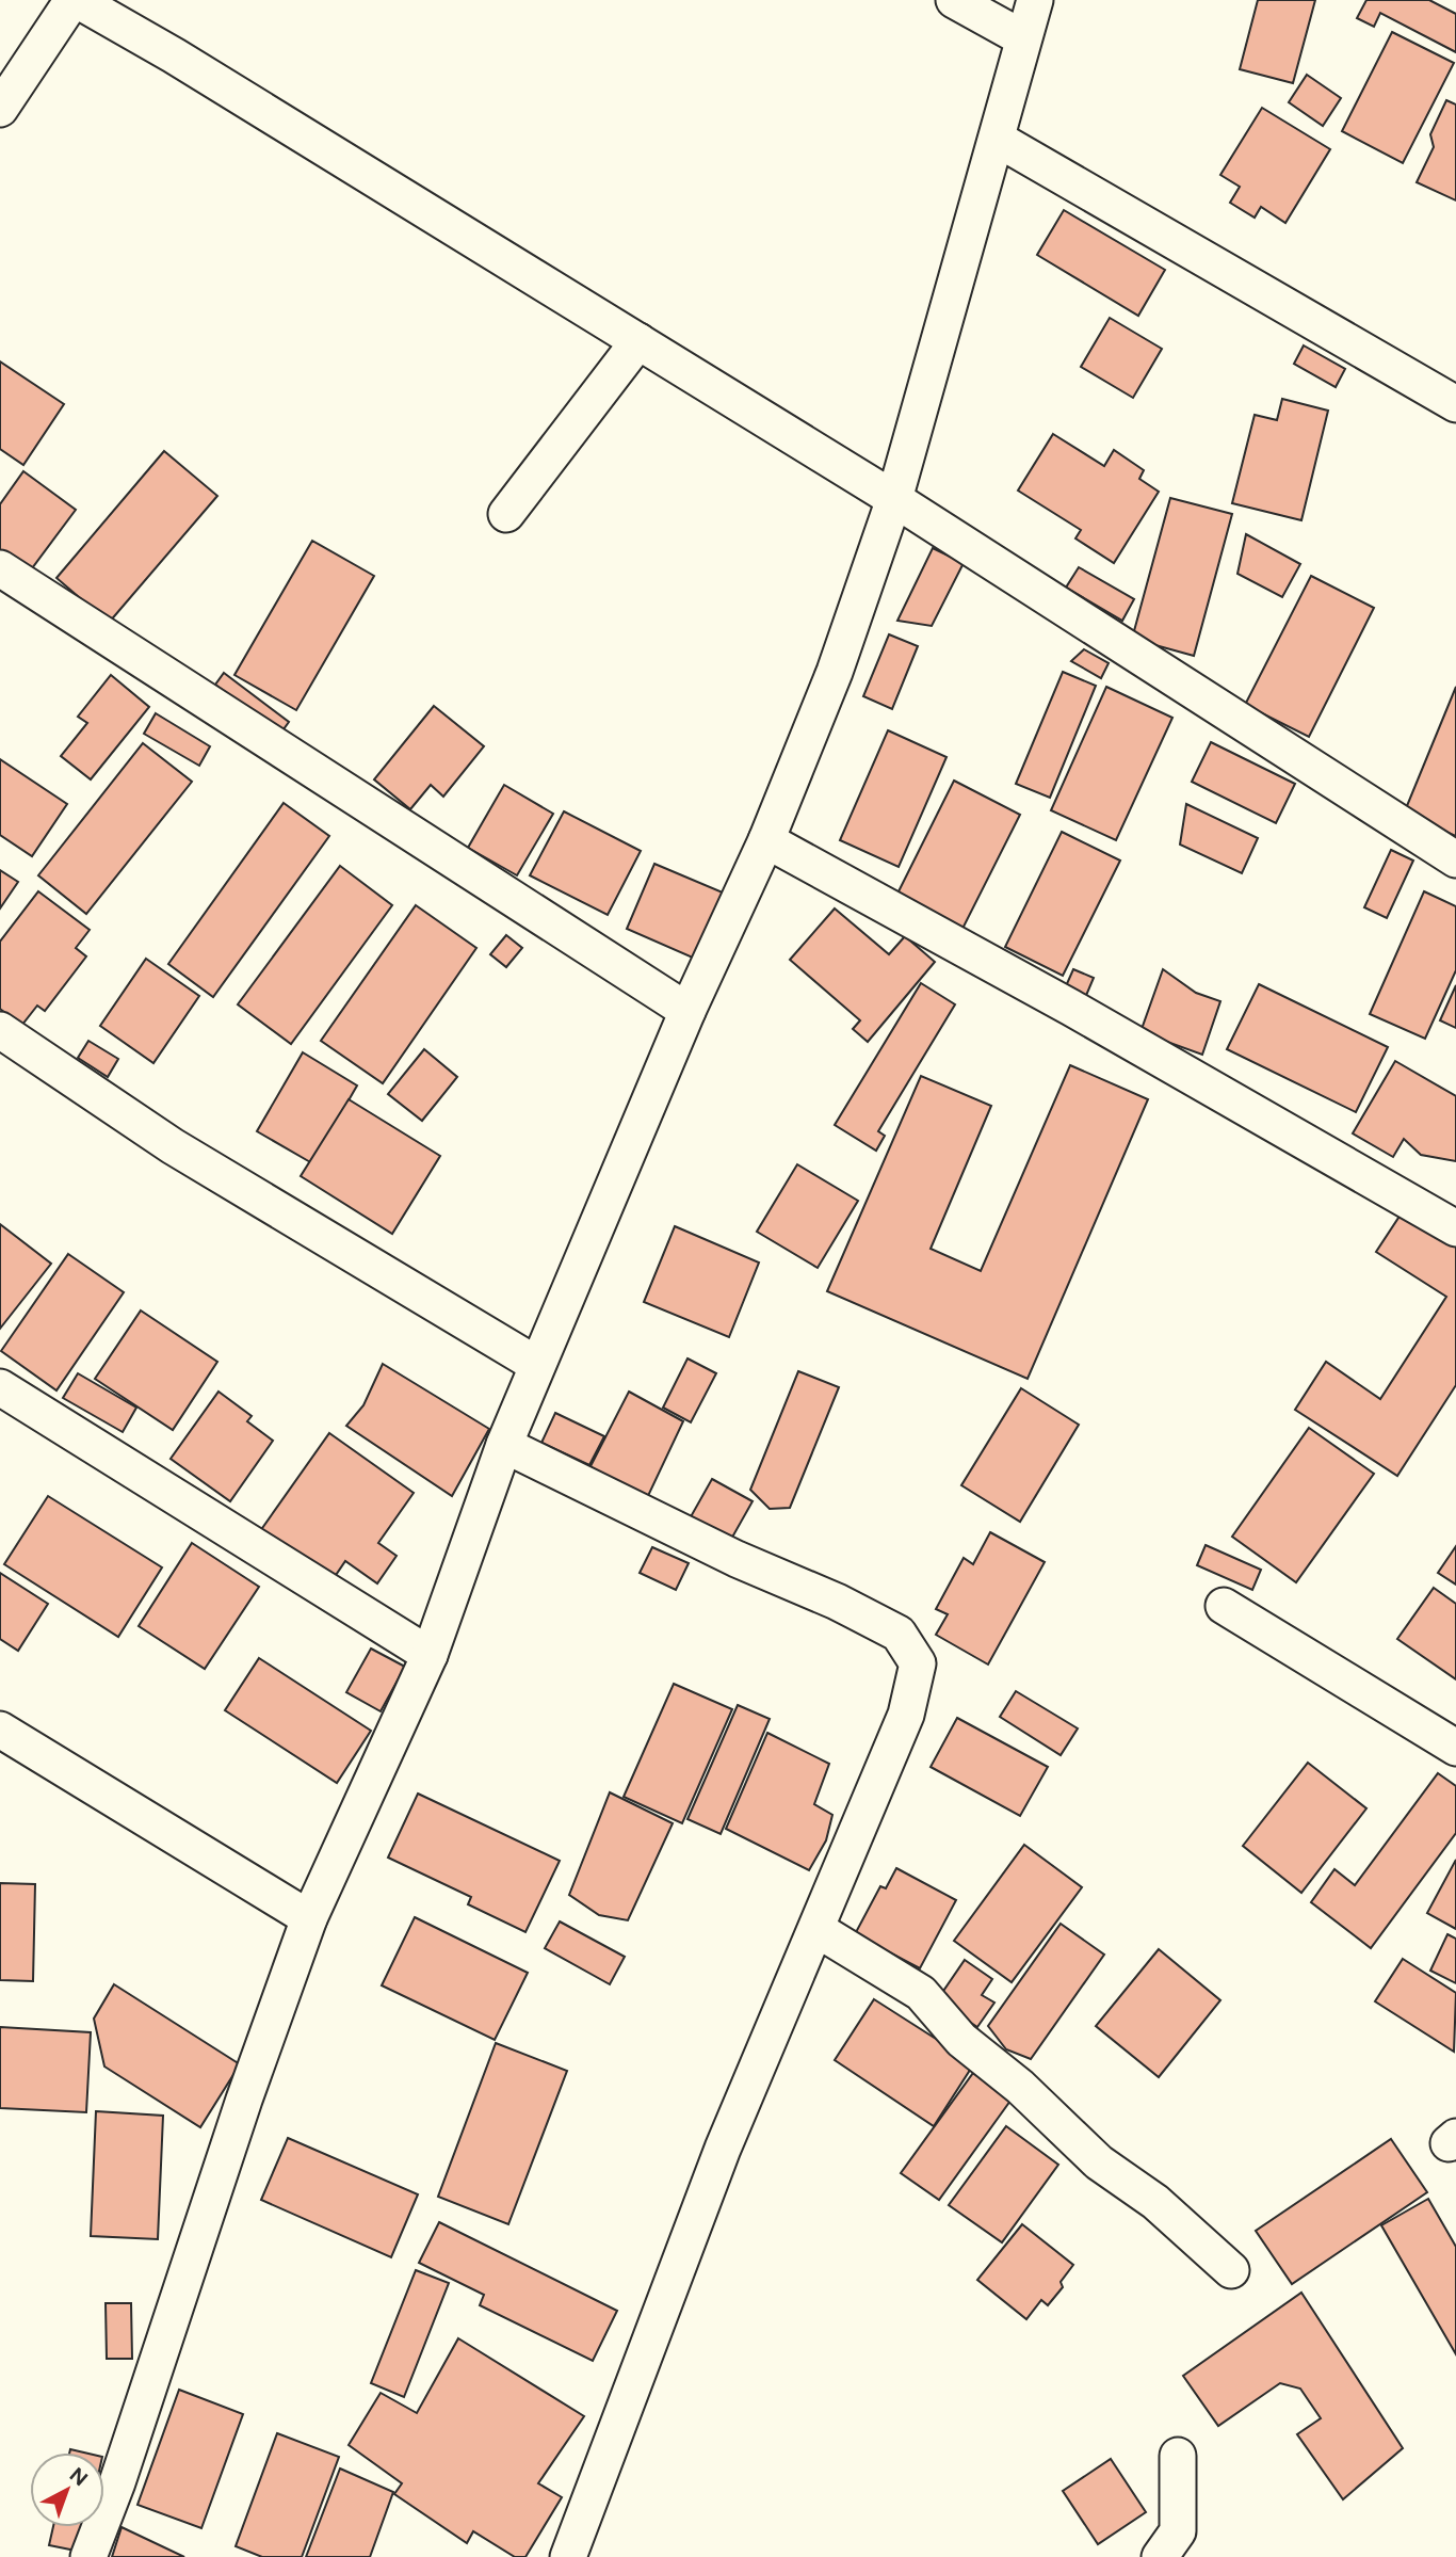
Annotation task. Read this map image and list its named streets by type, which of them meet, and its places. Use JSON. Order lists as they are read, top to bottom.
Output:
{
  "north": "top right"
}
